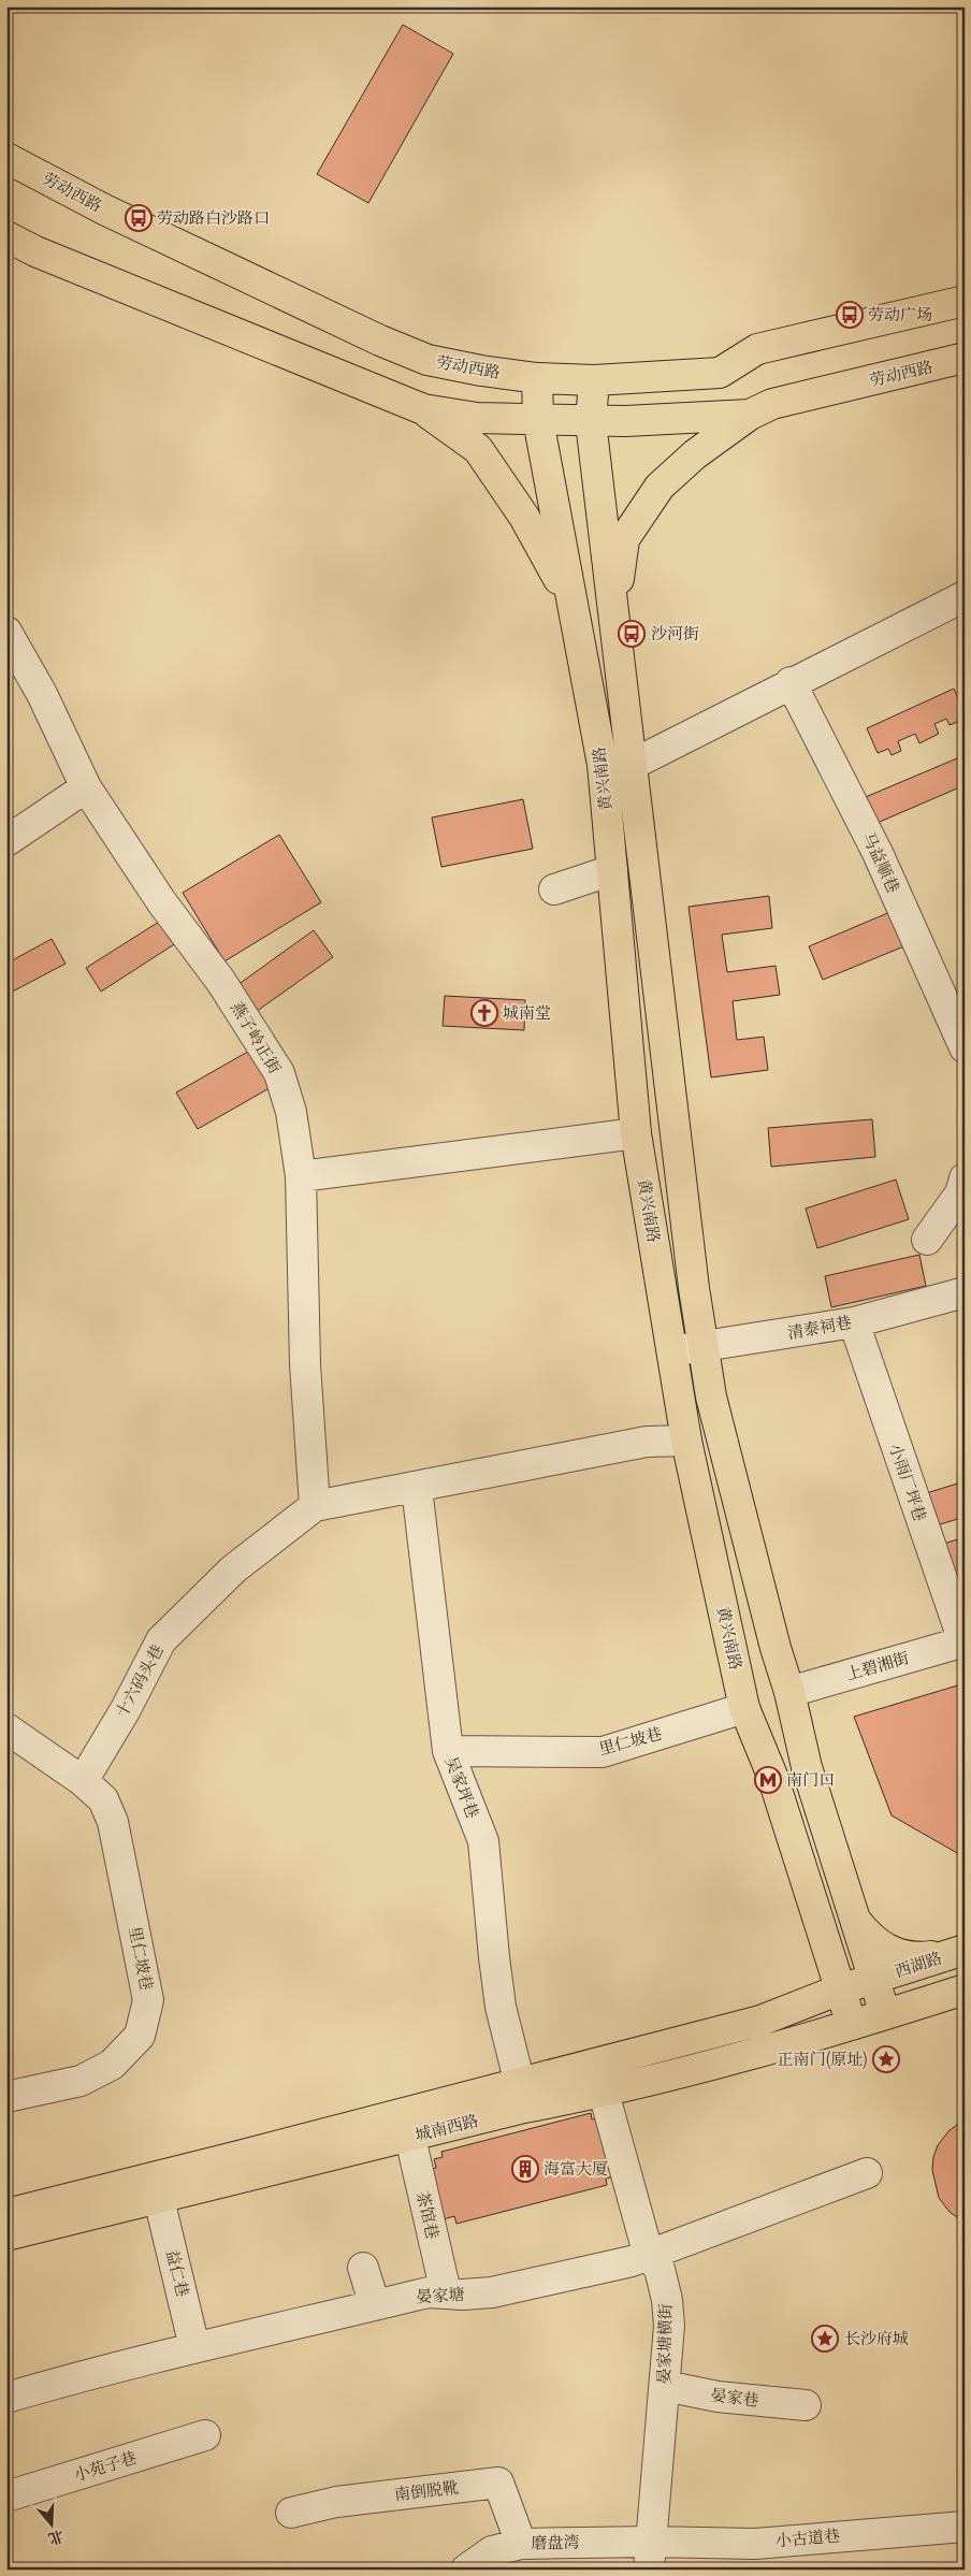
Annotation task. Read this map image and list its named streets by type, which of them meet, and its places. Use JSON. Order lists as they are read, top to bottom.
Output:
{
  "streets": {
    "main road": [
      "劳动西路",
      "黄兴南路",
      "西湖路",
      "城南西路"
    ],
    "street": [
      "马益顺巷",
      "燕子岭正街",
      "清泰祠巷",
      "小雨厂坪巷",
      "上碧湘街",
      "十六码头巷",
      "里仁坡巷",
      "吴家坪巷",
      "茶馆巷",
      "益仁巷",
      "晏家塘",
      "晏家塘横街",
      "晏家巷",
      "小苑子巷",
      "南倒脱靴",
      "小古道巷",
      "磨盘湾"
    ]
  },
  "crossings": [
    ["劳动西路", "黄兴南路"],
    ["黄兴南路", "清泰祠巷"],
    ["黄兴南路", "上碧湘街"],
    ["黄兴南路", "里仁坡巷"],
    ["黄兴南路", "西湖路"],
    ["黄兴南路", "城南西路"],
    ["燕子岭正街", "十六码头巷"],
    ["清泰祠巷", "小雨厂坪巷"],
    ["小雨厂坪巷", "上碧湘街"],
    ["十六码头巷", "里仁坡巷"],
    ["里仁坡巷", "吴家坪巷"],
    ["吴家坪巷", "城南西路"],
    ["西湖路", "城南西路"],
    ["城南西路", "茶馆巷"],
    ["城南西路", "益仁巷"],
    ["城南西路", "晏家塘横街"],
    ["茶馆巷", "晏家塘"],
    ["益仁巷", "晏家塘"],
    ["晏家塘", "晏家塘横街"],
    ["晏家塘横街", "晏家巷"],
    ["晏家塘横街", "小古道巷"],
    ["晏家塘横街", "磨盘湾"],
    ["南倒脱靴", "磨盘湾"],
    ["小古道巷", "磨盘湾"]
  ],
  "places": {
    "bus stop": ["劳动路白沙路口", "劳动广场", "沙河街"],
    "church": ["城南堂"],
    "metro station": ["南门口"],
    "place": ["正南门(原址)", "长沙府城"],
    "building": ["海富大厦"]
  },
  "north": "bottom"
}
